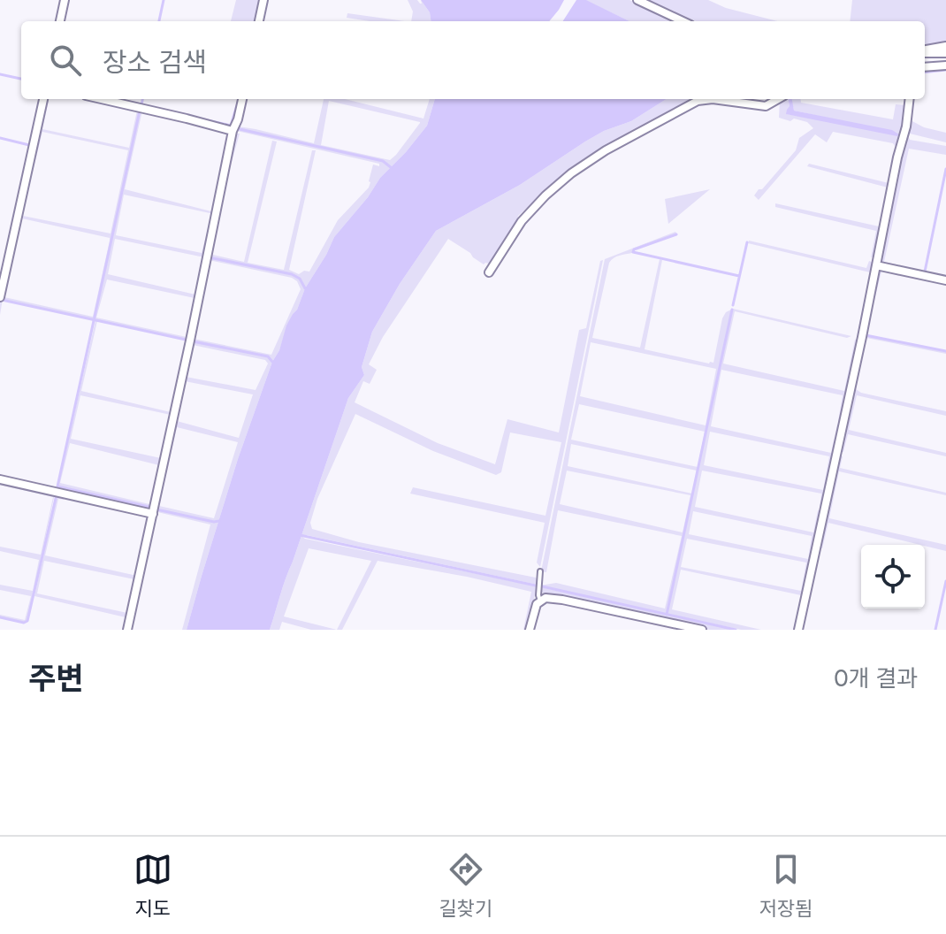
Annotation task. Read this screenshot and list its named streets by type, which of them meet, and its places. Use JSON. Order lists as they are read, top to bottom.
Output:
{
  "page": {
    "search": "장소 검색",
    "heading": ["주변", "0개 결과"],
    "nav": ["지도", "길찾기", "저장됨"]
  }
}
